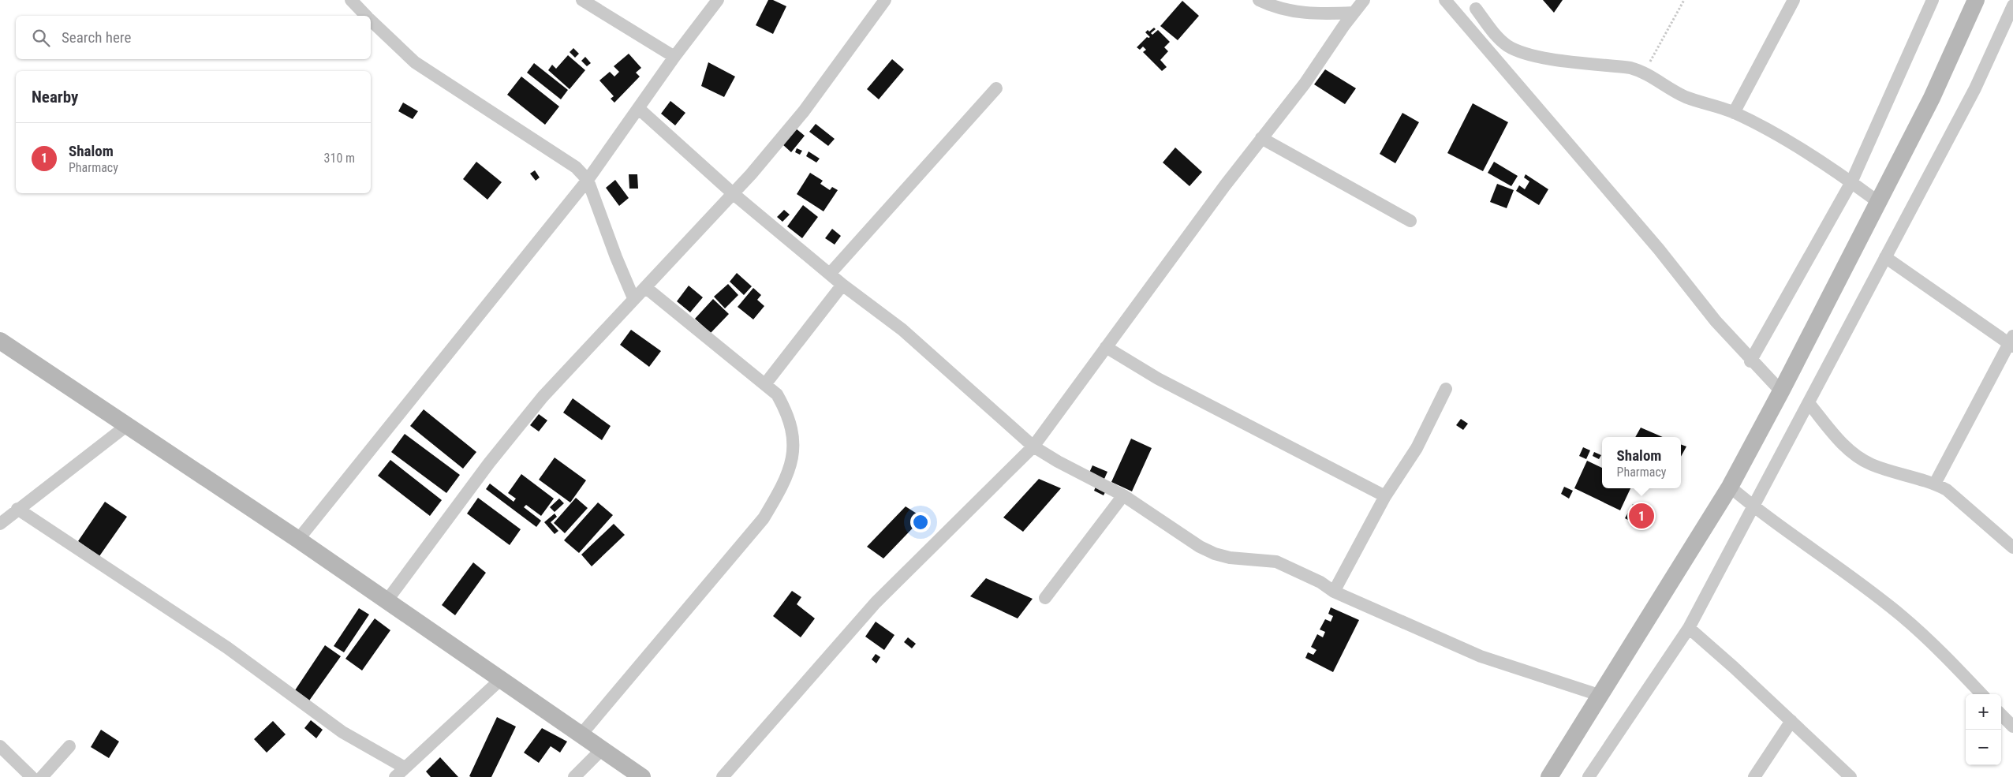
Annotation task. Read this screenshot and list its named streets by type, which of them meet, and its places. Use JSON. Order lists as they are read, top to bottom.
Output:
{
  "page": {
    "search": "Search here",
    "heading": "Nearby",
    "list": [
      {
        "mark": "1",
        "name": "Shalom",
        "note": "Pharmacy",
        "value": "310 m"
      }
    ],
    "popup": ["Shalom", "Pharmacy"],
    "pins": "1",
    "map_buttons": ["+", "−"]
  }
}
